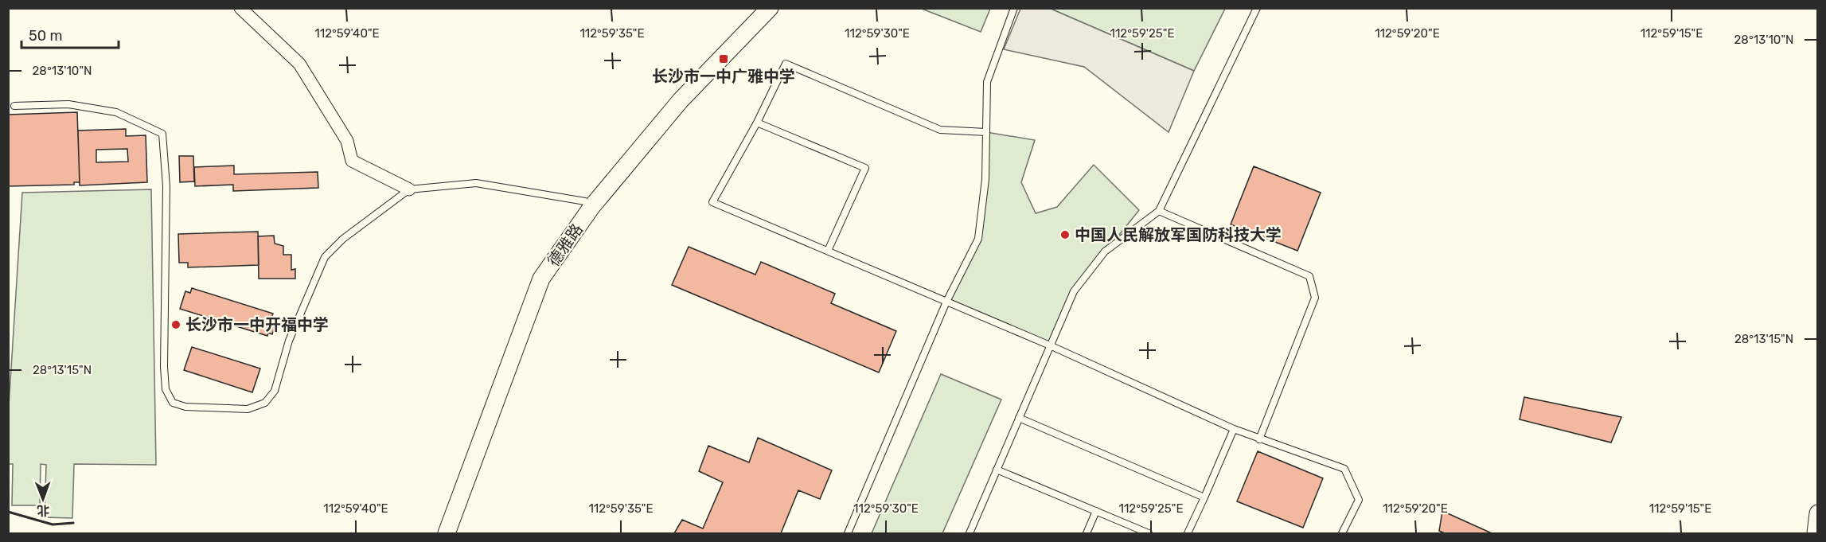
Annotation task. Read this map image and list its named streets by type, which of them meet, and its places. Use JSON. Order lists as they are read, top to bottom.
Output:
{
  "streets": {
    "street": ["德雅路"]
  },
  "places": {
    "transit": ["长沙市一中广雅中学"],
    "other": ["中国人民解放军国防科技大学", "长沙市一中开福中学"]
  },
  "scale_bar": "50 m",
  "north": "bottom",
  "coordinates": [
    "112°59'40\"E",
    "112°59'35\"E",
    "112°59'30\"E",
    "112°59'25\"E",
    "112°59'20\"E",
    "112°59'15\"E",
    "28°13'10\"N",
    "28°13'15\"N"
  ]
}
